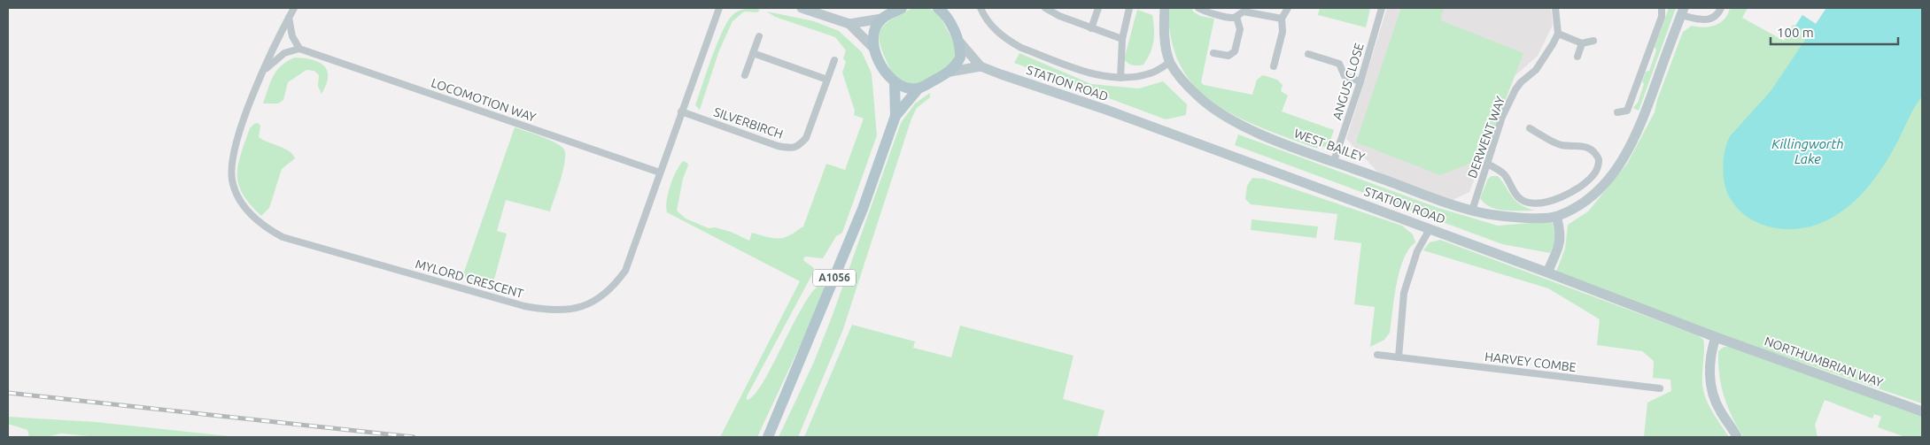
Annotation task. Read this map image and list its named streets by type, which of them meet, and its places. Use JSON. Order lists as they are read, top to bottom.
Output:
{
  "streets": {
    "main road": [
      "STATION ROAD",
      "WEST BAILEY",
      "A1056",
      "NORTHUMBRIAN WAY"
    ],
    "street": [
      "ANGUS CLOSE",
      "LOCOMOTION WAY",
      "SILVERBIRCH",
      "DERWENT WAY",
      "MYLORD CRESCENT",
      "HARVEY COMBE"
    ]
  },
  "crossings": [
    ["ANGUS CLOSE", "WEST BAILEY"],
    ["STATION ROAD", "NORTHUMBRIAN WAY"],
    ["LOCOMOTION WAY", "MYLORD CRESCENT"],
    ["SILVERBIRCH", "MYLORD CRESCENT"],
    ["DERWENT WAY", "WEST BAILEY"]
  ],
  "water": ["Killingworth Lake"],
  "scale_bar": "100 m"
}
